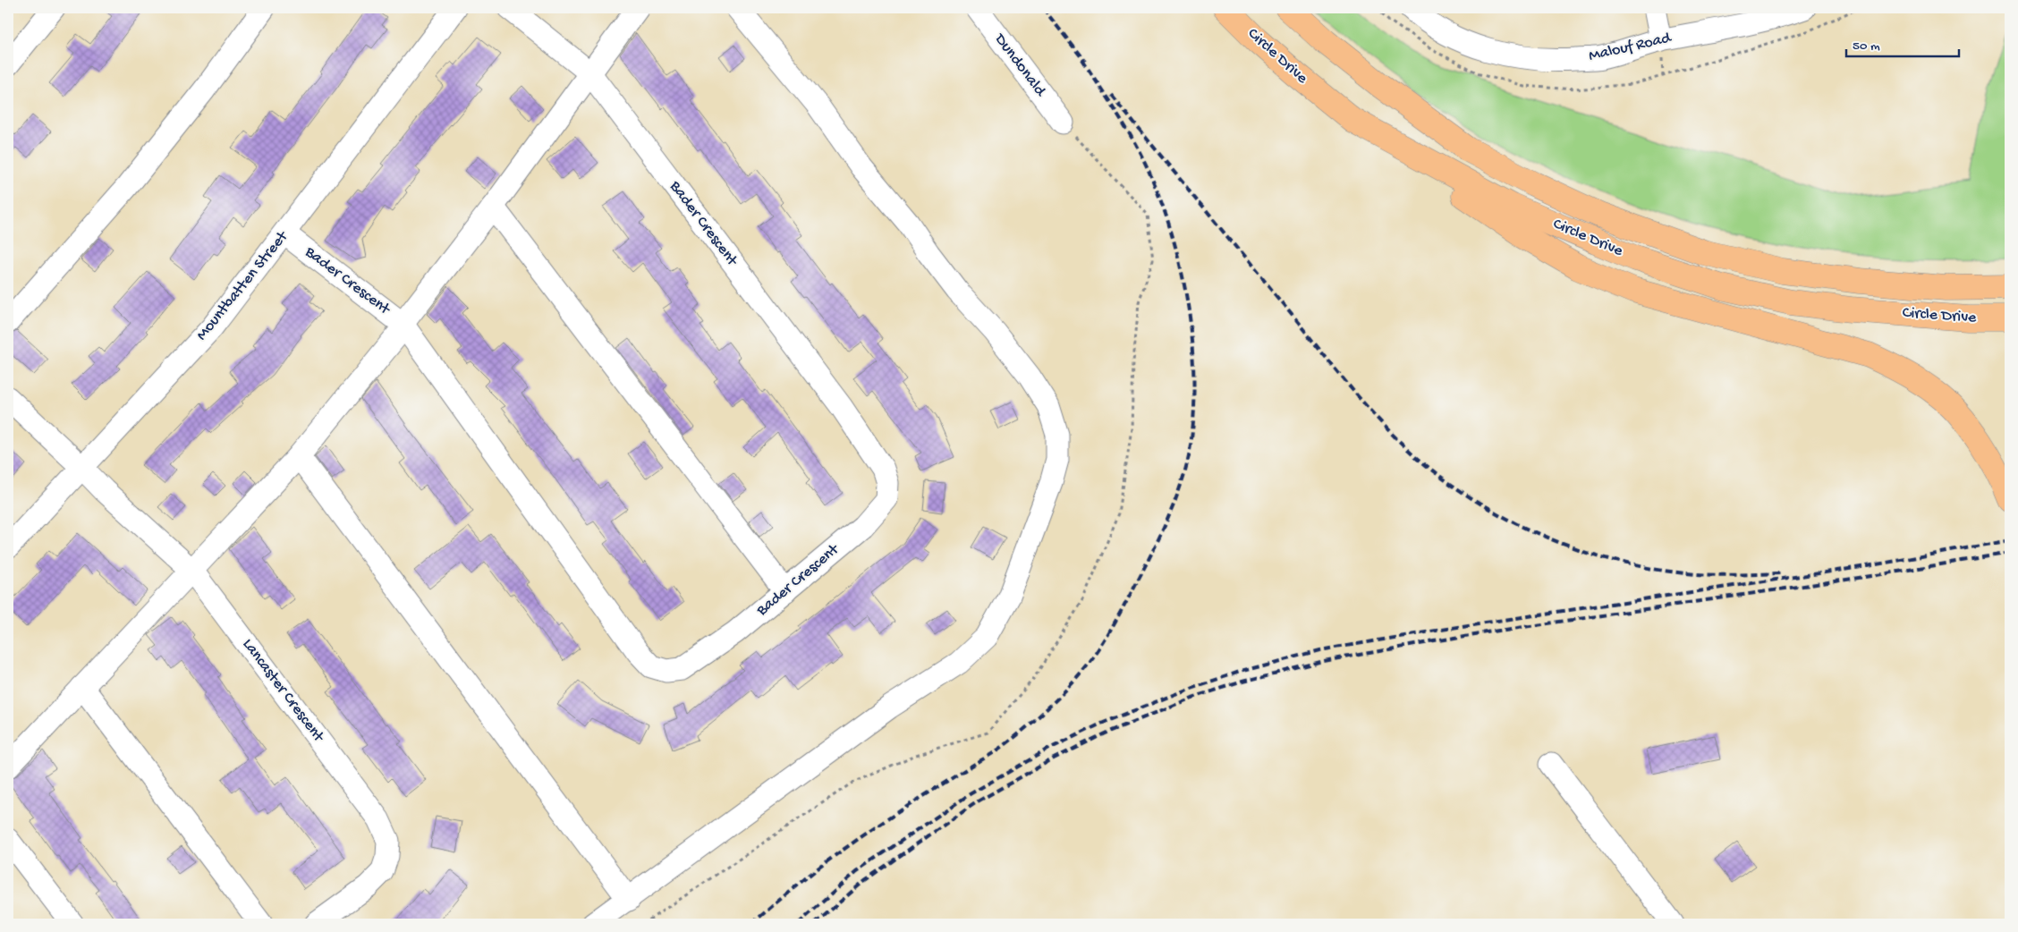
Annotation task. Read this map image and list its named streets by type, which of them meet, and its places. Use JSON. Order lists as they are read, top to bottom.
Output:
{
  "streets": {
    "highway": ["Circle Drive"],
    "street": [
      "Malouf Road",
      "Dundonald",
      "Bader Crescent",
      "Mountbatten Street",
      "Lancaster Crescent"
    ]
  },
  "crossings": [
    ["Bader Crescent", "Mountbatten Street"],
    ["Mountbatten Street", "Lancaster Crescent"]
  ],
  "scale_bar": "50 m"
}
